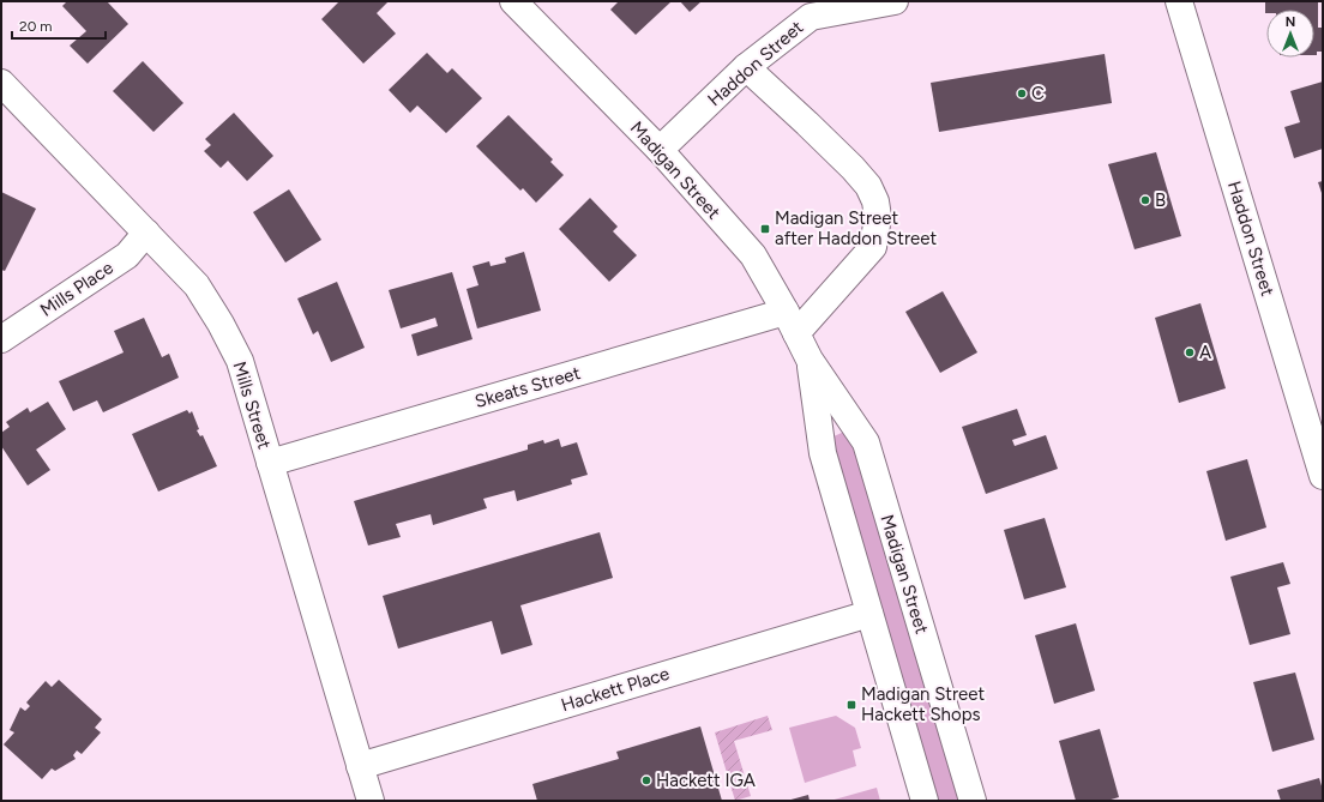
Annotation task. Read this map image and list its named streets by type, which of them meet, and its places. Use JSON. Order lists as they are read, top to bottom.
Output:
{
  "streets": {
    "street": [
      "Haddon Street",
      "Madigan Street",
      "Mills Place",
      "Skeats Street",
      "Mills Street",
      "Hackett Place"
    ]
  },
  "crossings": [
    ["Haddon Street", "Madigan Street"],
    ["Madigan Street", "Skeats Street"],
    ["Madigan Street", "Hackett Place"],
    ["Mills Place", "Mills Street"],
    ["Skeats Street", "Mills Street"],
    ["Mills Street", "Hackett Place"]
  ],
  "places": {
    "other": [
      "C",
      "B",
      "A",
      "Hackett IGA"
    ],
    "transit": ["Madigan Street after Haddon Street", "Madigan Street Hackett Shops"]
  },
  "scale_bar": "20 m",
  "north": "top"
}
